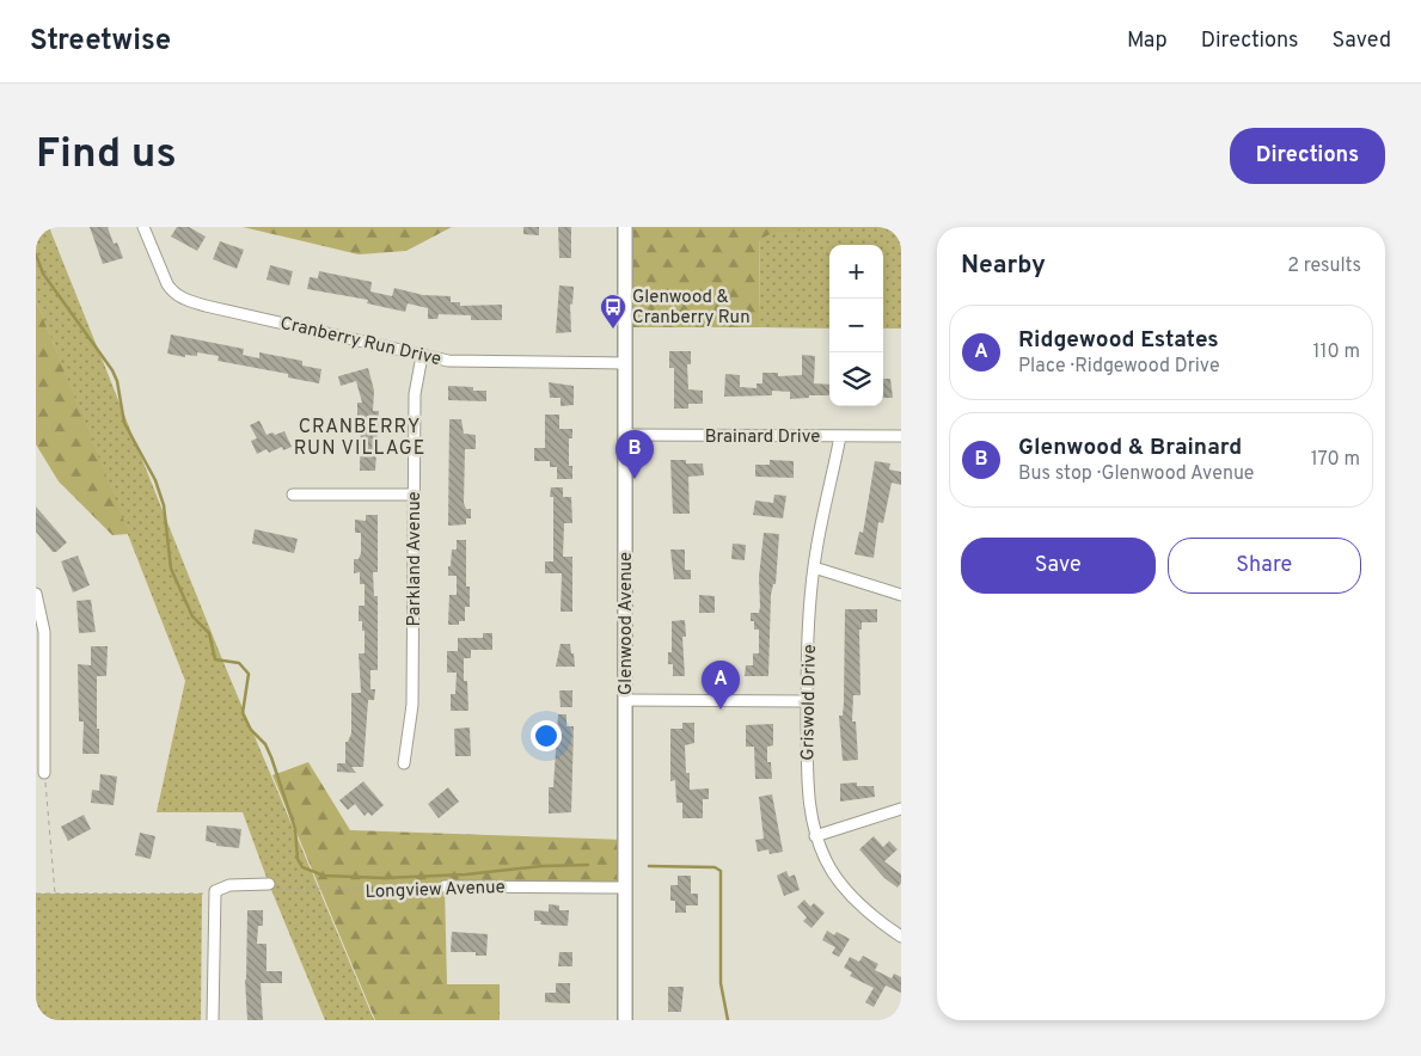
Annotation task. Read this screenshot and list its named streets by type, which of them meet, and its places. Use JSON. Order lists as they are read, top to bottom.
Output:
{
  "streets": {
    "street": [
      "Cranberry Run Drive",
      "Brainard Drive",
      "Parkland Avenue",
      "Glenwood Avenue",
      "Griswold Drive",
      "Longview Avenue"
    ]
  },
  "crossings": [
    ["Cranberry Run Drive", "Parkland Avenue"],
    ["Cranberry Run Drive", "Glenwood Avenue"],
    ["Brainard Drive", "Glenwood Avenue"],
    ["Brainard Drive", "Griswold Drive"],
    ["Glenwood Avenue", "Longview Avenue"]
  ],
  "districts": ["CRANBERRY RUN VILLAGE"],
  "places": {
    "bus stop": ["Glenwood & Cranberry Run"]
  },
  "page": {
    "header": "Streetwise",
    "nav": ["Map", "Directions", "Saved"],
    "buttons": [
      "Directions",
      ["Save", "Share"]
    ],
    "title": "Find us",
    "heading": ["Nearby", "2 results"],
    "map_buttons": ["+", "−"],
    "list": [
      {
        "mark": "A",
        "name": "Ridgewood Estates",
        "note": "Place · Ridgewood Drive",
        "value": "110 m"
      },
      {
        "mark": "B",
        "name": "Glenwood & Brainard",
        "note": "Bus stop · Glenwood Avenue",
        "value": "170 m"
      }
    ],
    "pins": ["B", "A"]
  }
}
